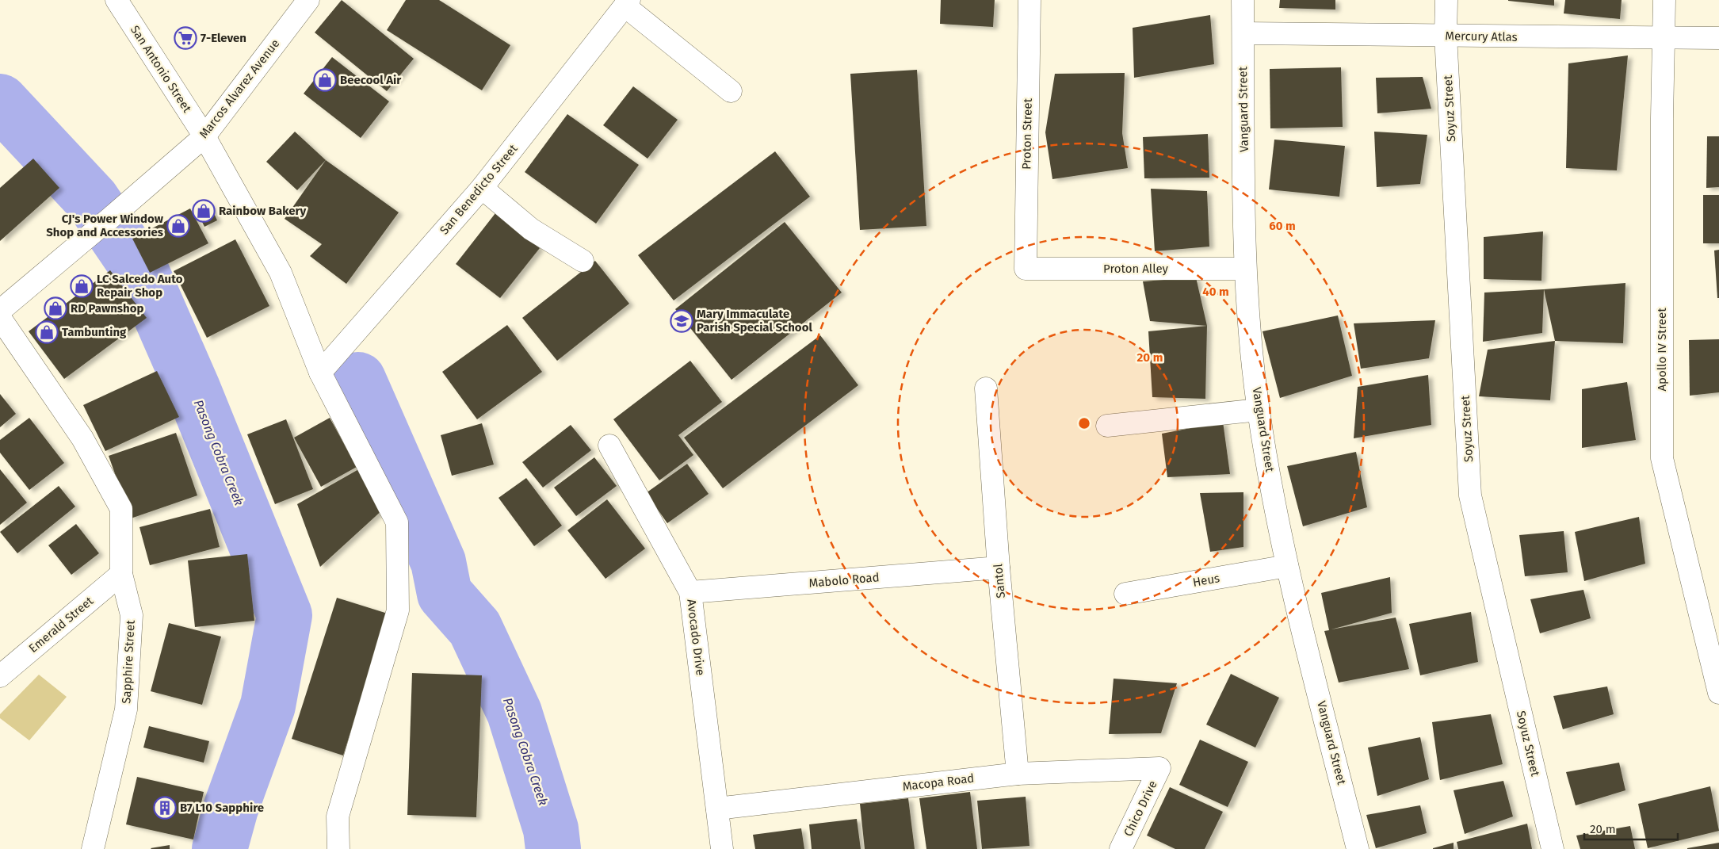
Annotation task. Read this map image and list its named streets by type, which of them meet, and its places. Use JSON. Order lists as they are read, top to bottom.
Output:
{
  "streets": {
    "street": [
      "Mercury Atlas",
      "San Antonio Street",
      "Marcos Alvarez Avenue",
      "Soyuz Street",
      "Vanguard Street",
      "Proton Street",
      "San Benedicto Street",
      "Proton Alley",
      "Apollo IV Street",
      "Mabolo Road",
      "Heus",
      "Santol",
      "Emerald Street",
      "Avocado Drive",
      "Sapphire Street",
      "Macopa Road",
      "Chico Drive"
    ]
  },
  "crossings": [
    ["Mercury Atlas", "Soyuz Street"],
    ["Mercury Atlas", "Vanguard Street"],
    ["Mercury Atlas", "Apollo IV Street"],
    ["San Antonio Street", "Marcos Alvarez Avenue"],
    ["San Antonio Street", "San Benedicto Street"],
    ["Vanguard Street", "Proton Alley"],
    ["Vanguard Street", "Heus"],
    ["Proton Street", "Proton Alley"],
    ["Mabolo Road", "Santol"],
    ["Mabolo Road", "Avocado Drive"],
    ["Santol", "Macopa Road"],
    ["Emerald Street", "Sapphire Street"],
    ["Avocado Drive", "Macopa Road"],
    ["Macopa Road", "Chico Drive"]
  ],
  "water": ["Pasong Cobra Creek"],
  "places": {
    "supermarket": ["7-Eleven"],
    "shop": [
      "Beecool Air",
      "Rainbow Bakery",
      "CJ's Power Window Shop and Accessories",
      "LC Salcedo Auto Repair Shop",
      "RD Pawnshop",
      "Tambunting"
    ],
    "school or university": ["Mary Immaculate Parish Special School"],
    "building": ["B7 L10 Sapphire"]
  },
  "scale_bar": "20 m",
  "rings": ["60 m", "40 m", "20 m"]
}
